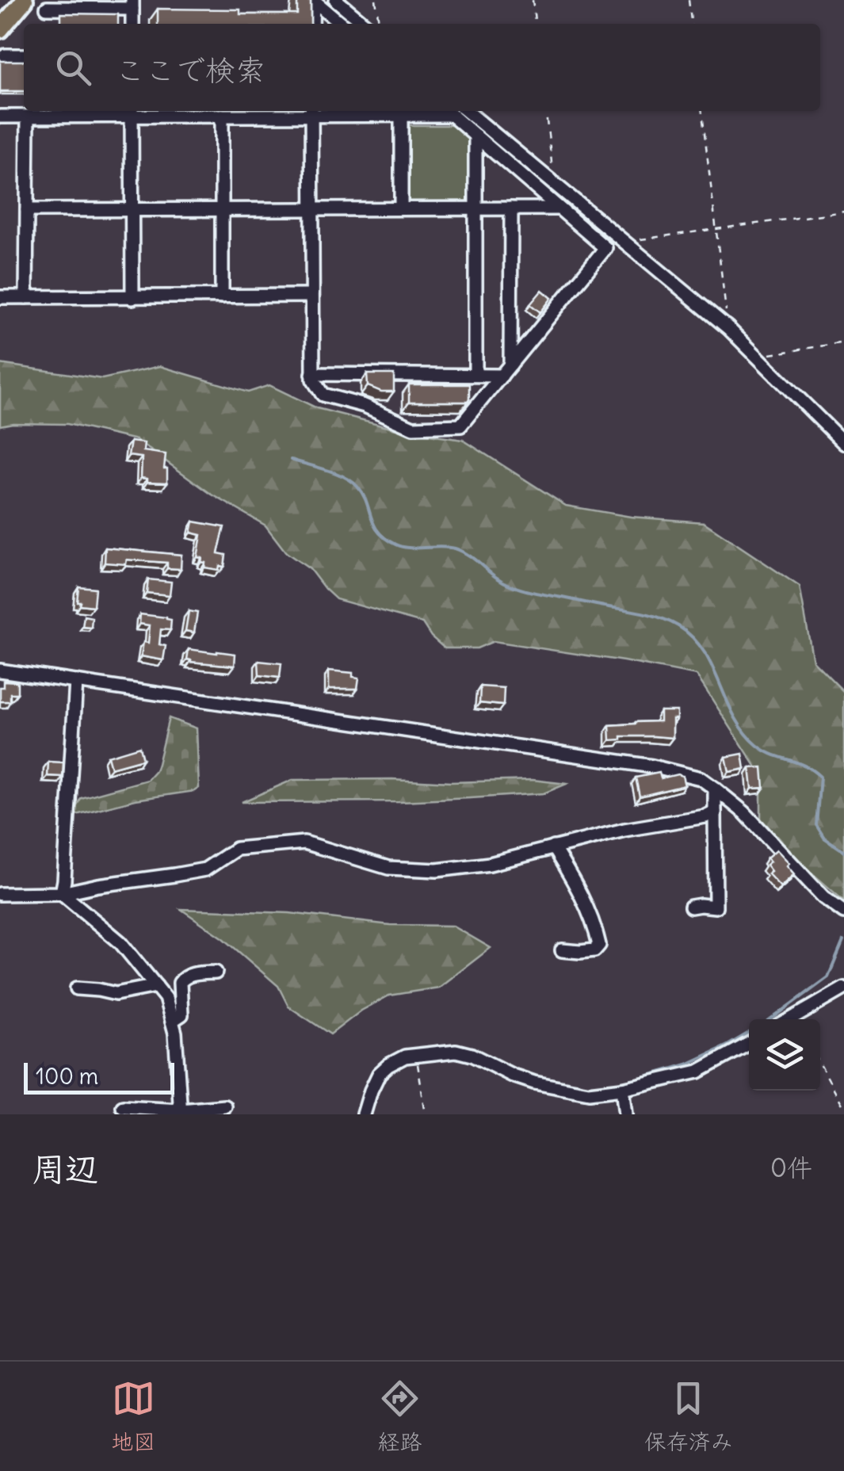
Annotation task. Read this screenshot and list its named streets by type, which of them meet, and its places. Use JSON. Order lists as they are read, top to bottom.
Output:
{
  "scale_bar": "100 m",
  "page": {
    "search": "ここで検索",
    "scale": "100 m",
    "heading": ["周辺", "0件"],
    "nav": ["地図", "経路", "保存済み"]
  }
}
